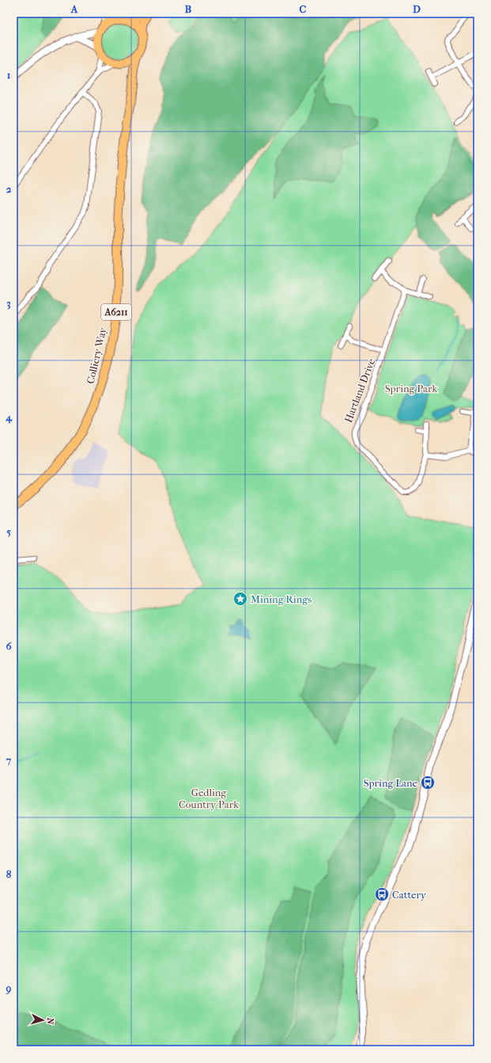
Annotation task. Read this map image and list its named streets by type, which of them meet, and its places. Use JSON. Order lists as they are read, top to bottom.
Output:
{
  "streets": {
    "main road": ["A6211", "Colliery Way"],
    "street": ["Hartland Drive"]
  },
  "parks": ["Spring Park", "Gedling Country Park"],
  "places": {
    "place": ["Mining Rings"],
    "bus stop": ["Spring Lane", "Cattery"]
  },
  "north": "right",
  "grid": {
    "columns": [
      "A",
      "B",
      "C",
      "D"
    ],
    "rows": [
      "1",
      "2",
      "3",
      "4",
      "5",
      "6",
      "7",
      "8",
      "9"
    ]
  }
}
